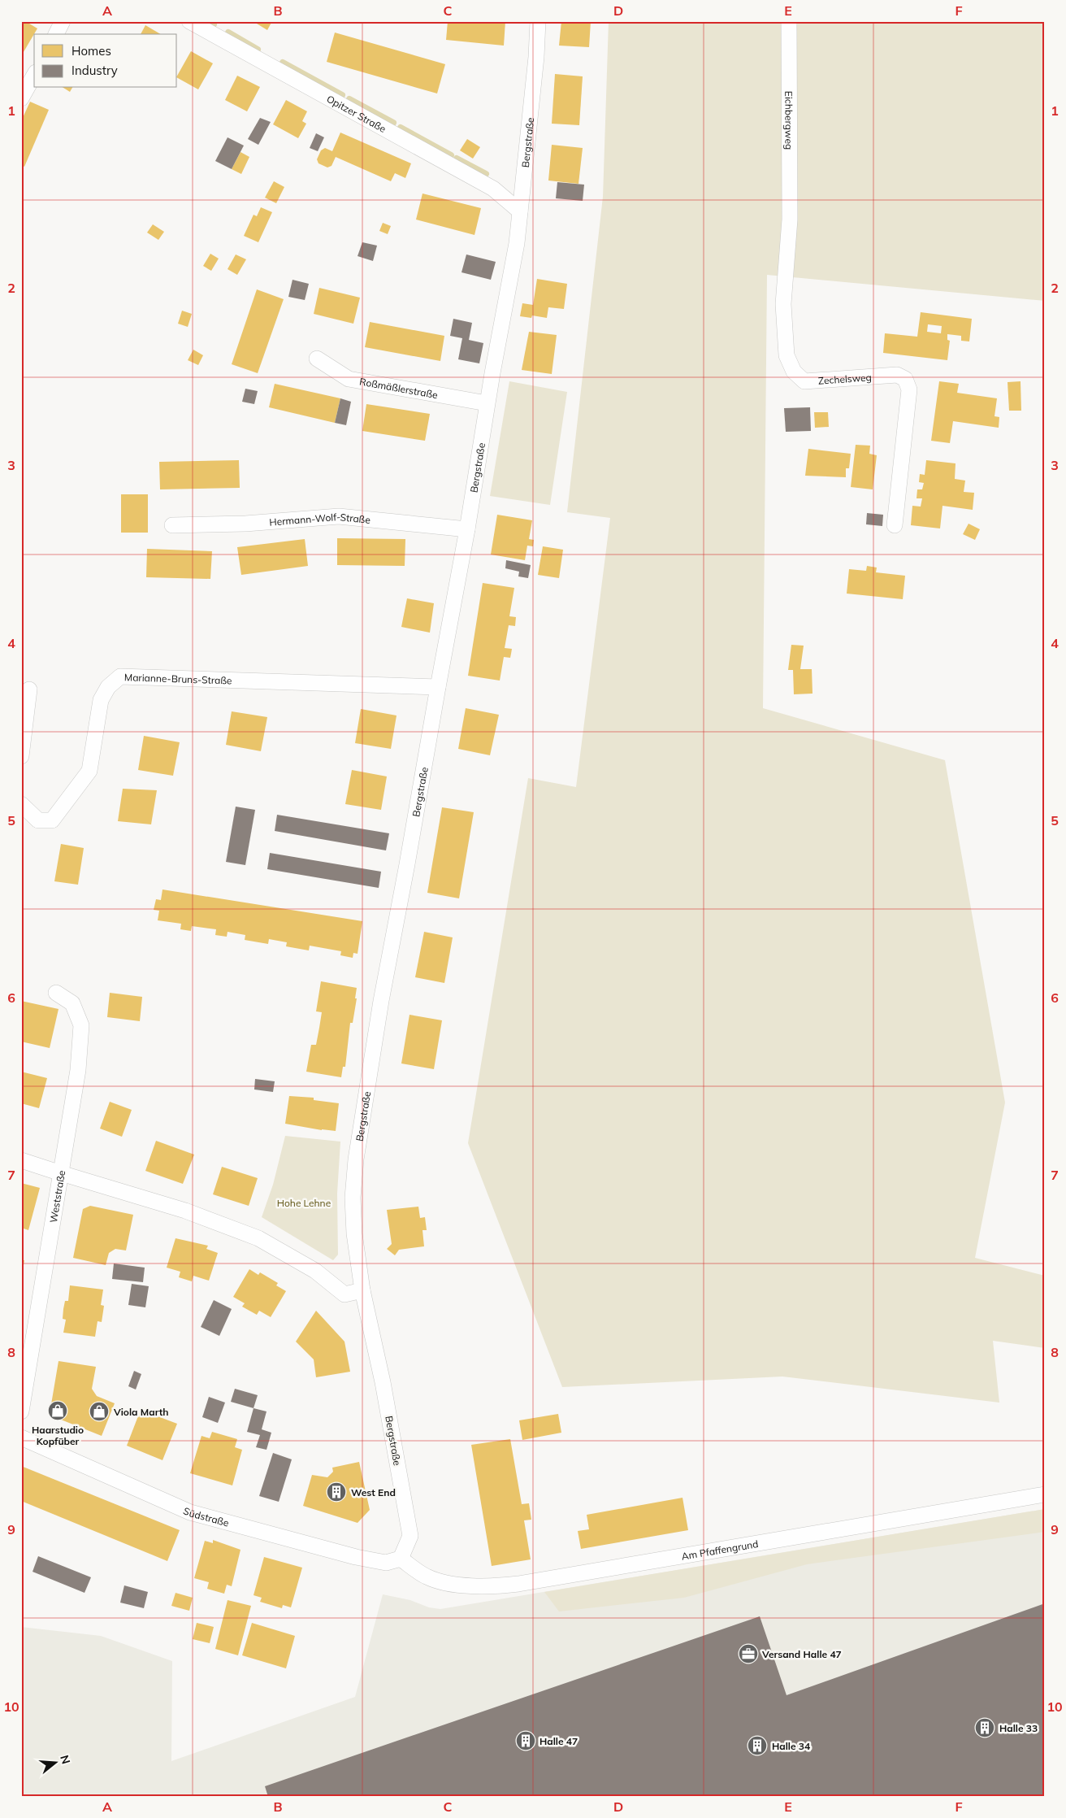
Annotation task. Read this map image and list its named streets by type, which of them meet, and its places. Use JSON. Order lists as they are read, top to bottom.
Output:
{
  "streets": {
    "street": [
      "Opitzer Straße",
      "Eichbergweg",
      "Bergstraße",
      "Zechelsweg",
      "Roßmäßlerstraße",
      "Hermann-Wolf-Straße",
      "Marianne-Bruns-Straße",
      "Weststraße",
      "Südstraße",
      "Am Pfaffengrund"
    ]
  },
  "crossings": [
    ["Opitzer Straße", "Bergstraße"],
    ["Eichbergweg", "Zechelsweg"],
    ["Bergstraße", "Roßmäßlerstraße"],
    ["Bergstraße", "Hermann-Wolf-Straße"],
    ["Bergstraße", "Marianne-Bruns-Straße"],
    ["Bergstraße", "Südstraße"],
    ["Bergstraße", "Am Pfaffengrund"],
    ["Südstraße", "Am Pfaffengrund"]
  ],
  "parks": ["Hohe Lehne"],
  "places": {
    "shop": ["Haarstudio Kopfüber", "Viola Marth"],
    "building": [
      "West End",
      "Halle 33",
      "Halle 47",
      "Halle 34"
    ],
    "office": ["Versand Halle 47"]
  },
  "legend": ["Homes", "Industry"],
  "north": "right",
  "grid": {
    "columns": [
      "A",
      "B",
      "C",
      "D",
      "E",
      "F"
    ],
    "rows": [
      "1",
      "2",
      "3",
      "4",
      "5",
      "6",
      "7",
      "8",
      "9",
      "10"
    ]
  }
}
